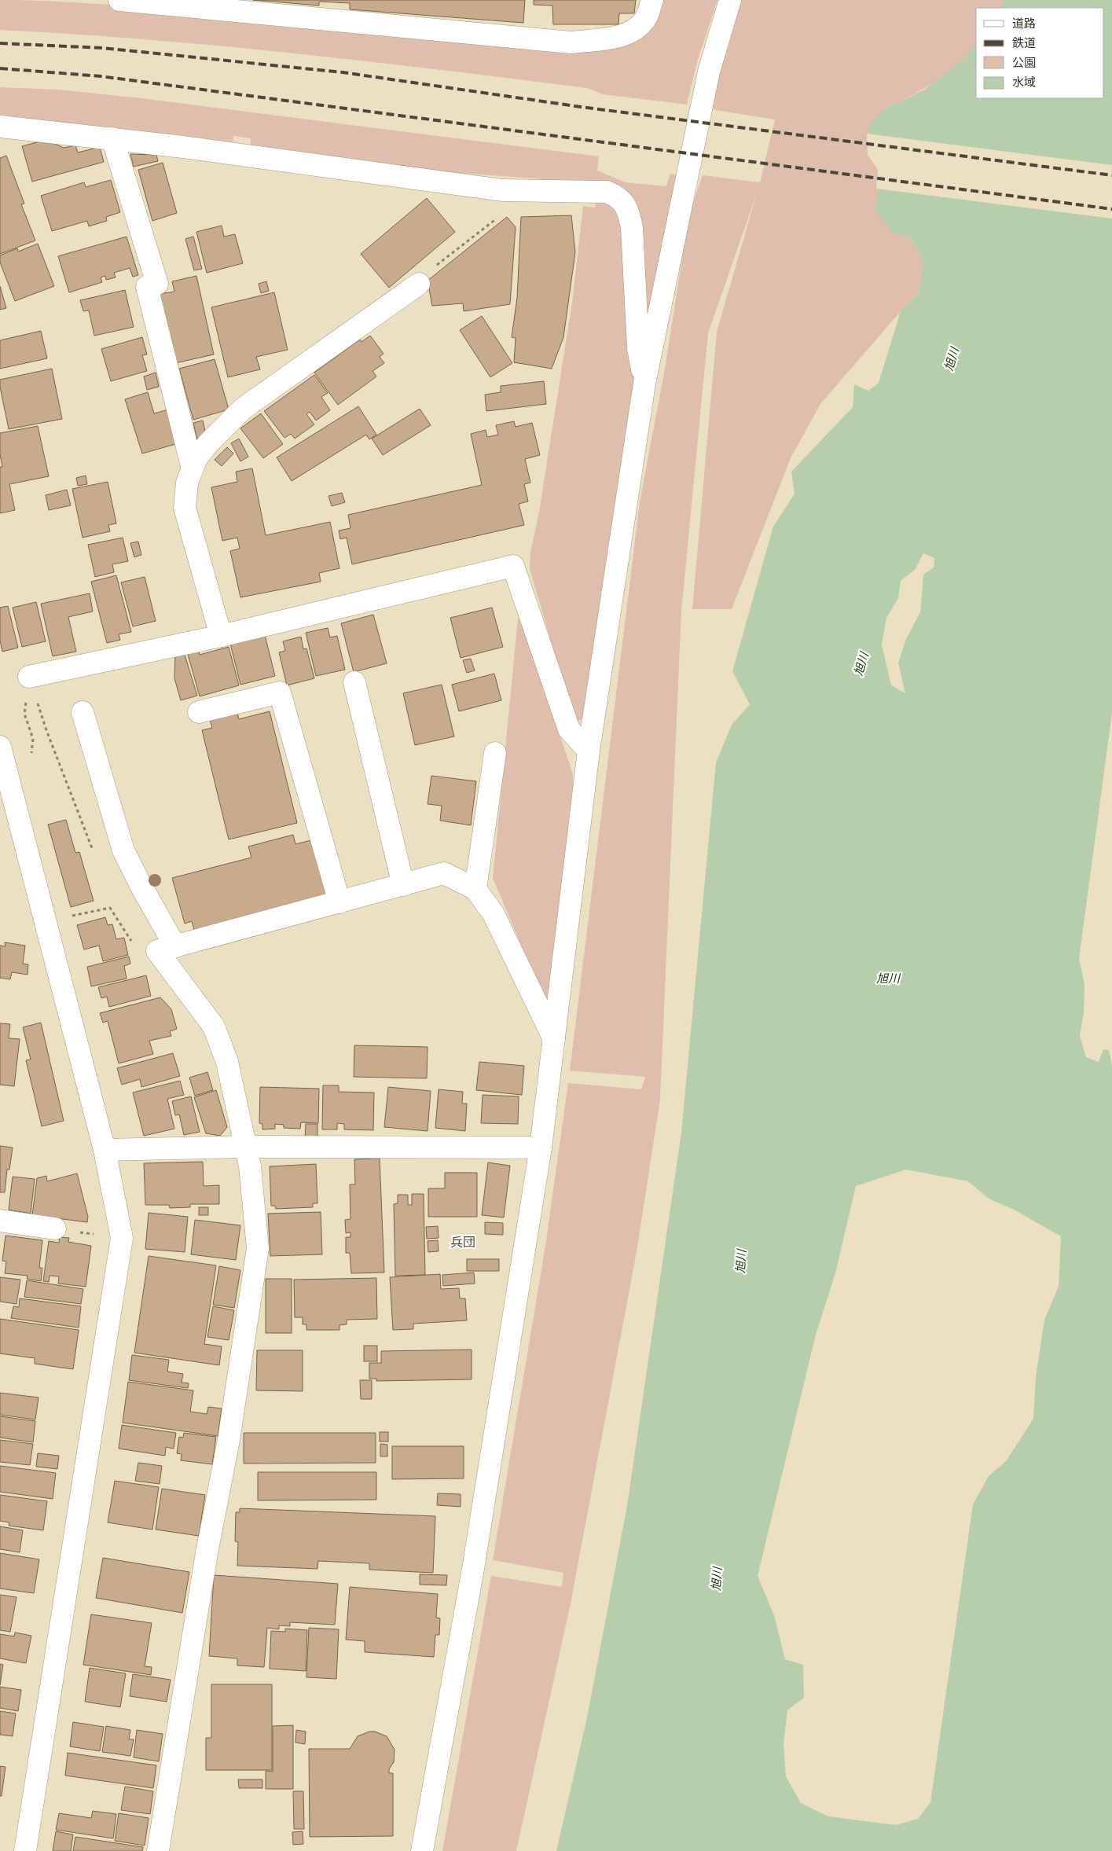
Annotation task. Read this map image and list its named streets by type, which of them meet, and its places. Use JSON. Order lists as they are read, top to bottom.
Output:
{
  "districts": ["兵団"],
  "water": ["旭川"],
  "legend": [
    "道路",
    "鉄道",
    "公園",
    "水域"
  ]
}
